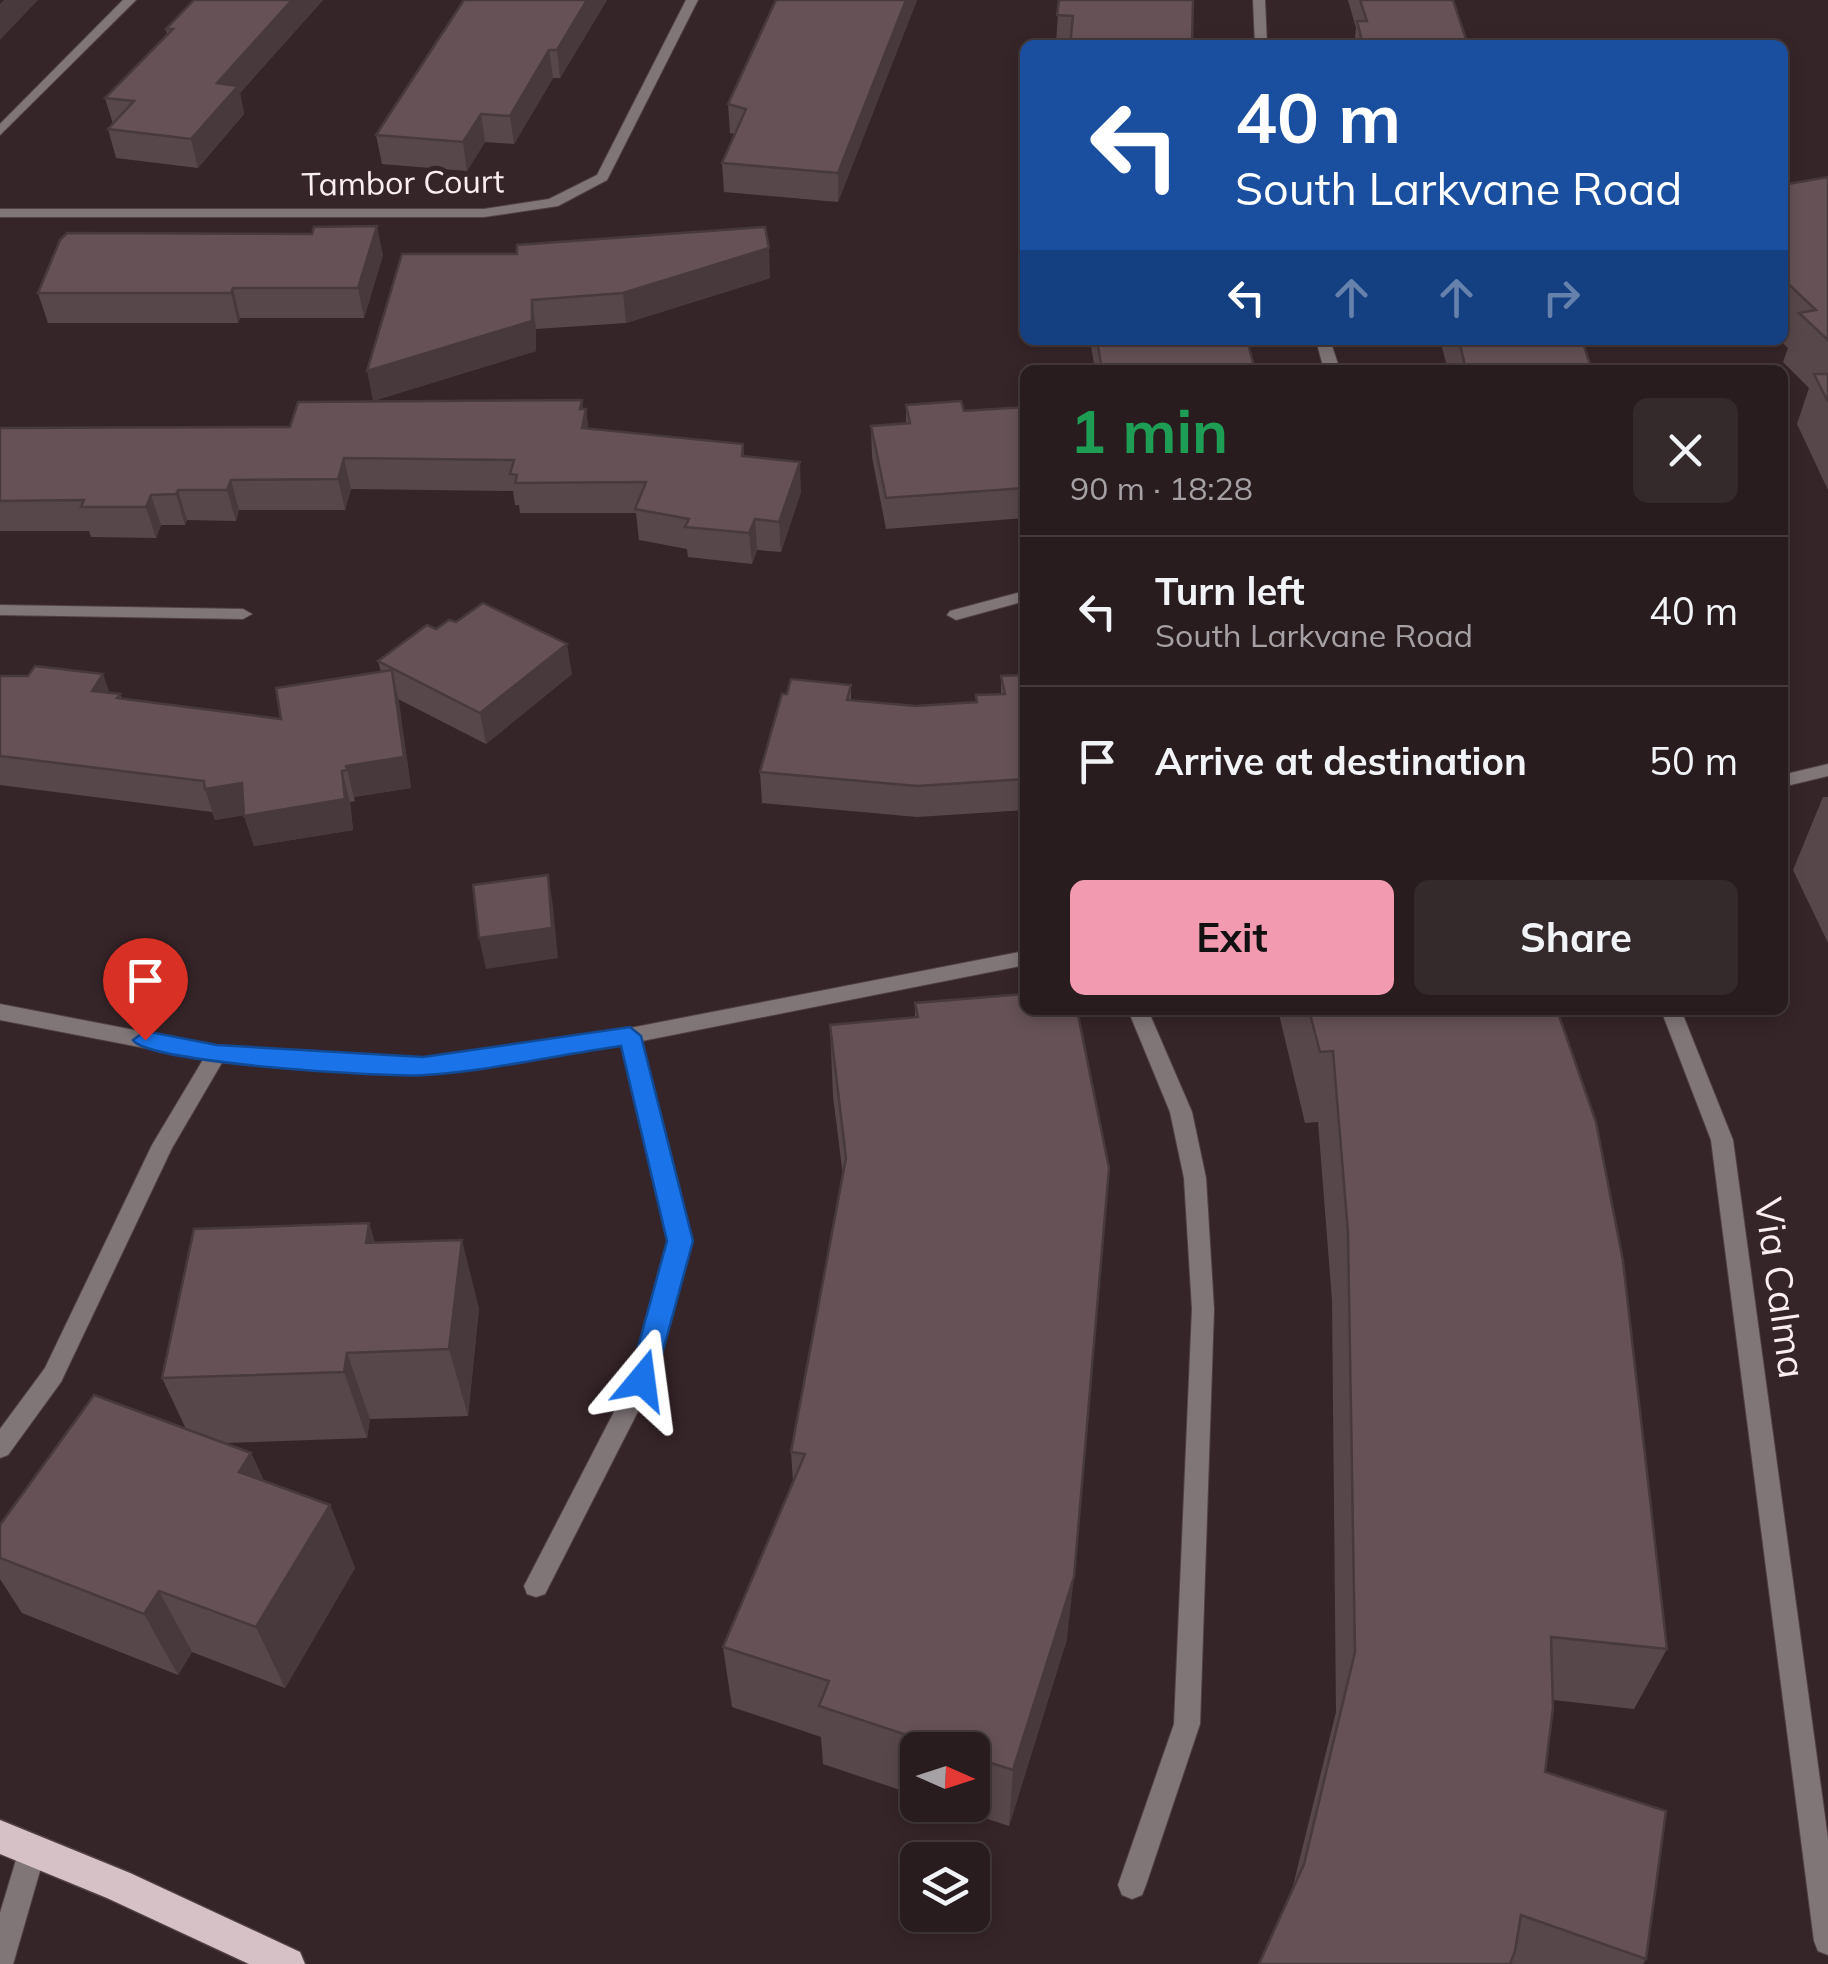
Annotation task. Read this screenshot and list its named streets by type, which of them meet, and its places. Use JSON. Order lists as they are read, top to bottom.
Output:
{
  "streets": {
    "street": ["Tambor Court", "Via Calma"]
  },
  "north": "right",
  "page": {
    "turn": ["40 m", "South Larkvane Road"],
    "heading": ["1 min", "90 m · 18:28"],
    "list": [
      {
        "name": "Turn left",
        "note": "South Larkvane Road",
        "value": "40 m"
      },
      {
        "name": "Arrive at destination",
        "value": "50 m"
      }
    ],
    "buttons": ["Exit", "Share"]
  }
}
